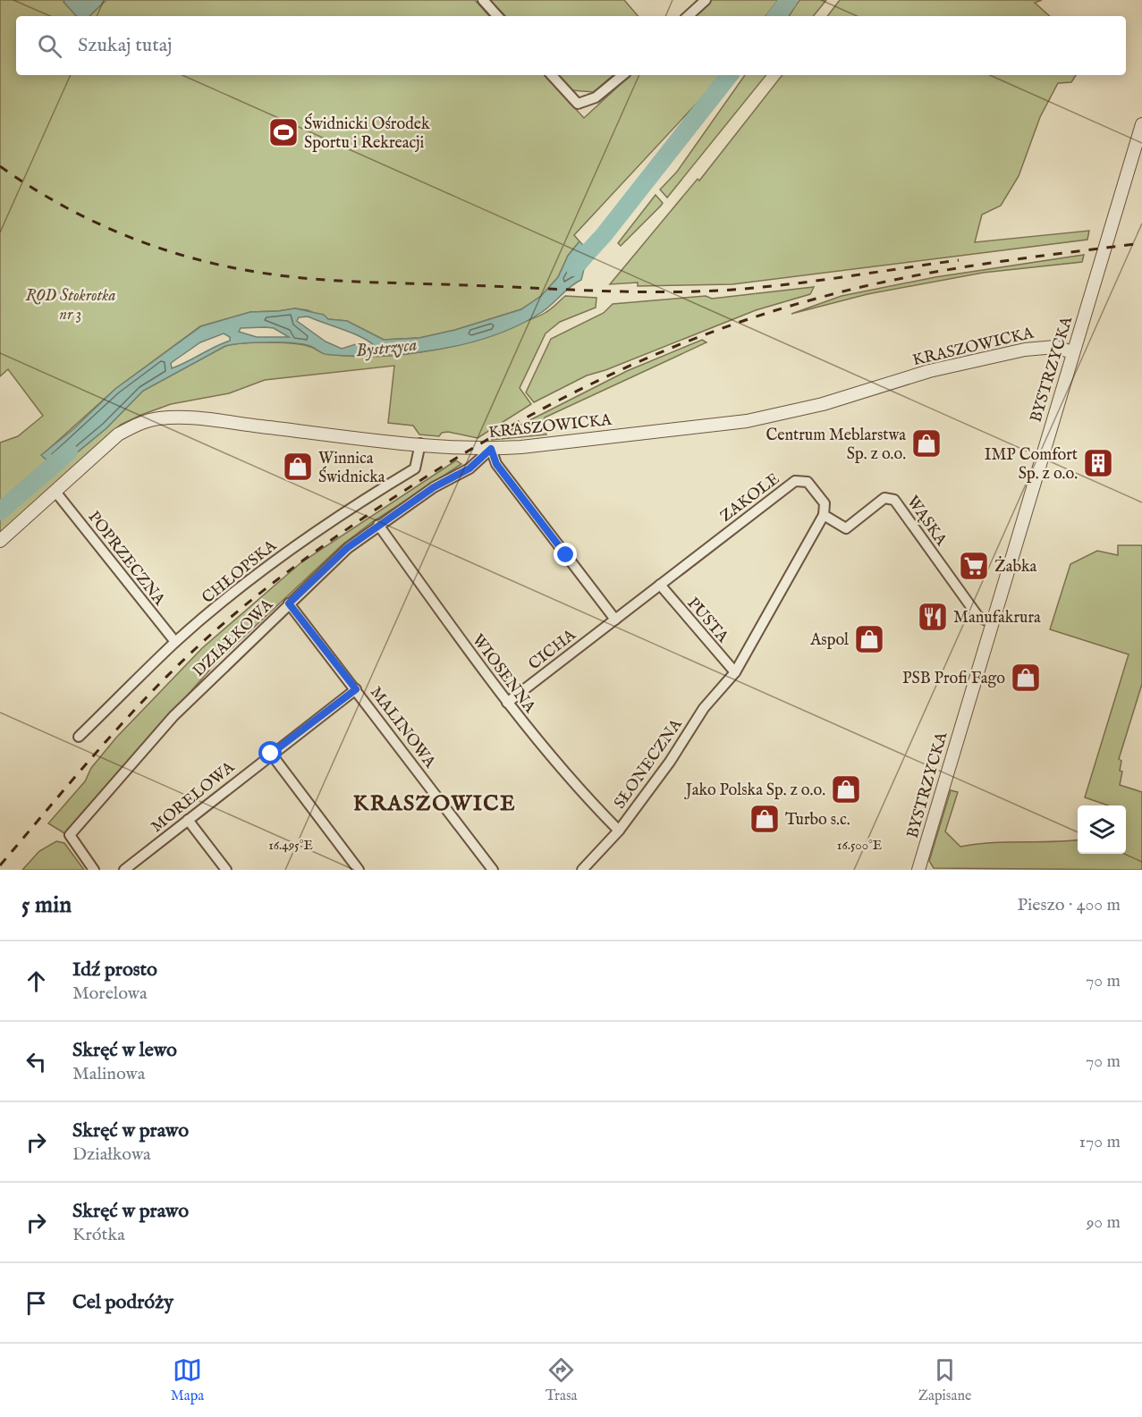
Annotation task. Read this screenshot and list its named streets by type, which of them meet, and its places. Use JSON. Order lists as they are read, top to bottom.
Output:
{
  "streets": {
    "street": [
      "KRASZOWICKA",
      "BYSTRZYCKA",
      "ZAKOLE",
      "WĄSKA",
      "POPRZECZNA",
      "CHŁOPSKA",
      "PUSTA",
      "DZIAŁKOWA",
      "CICHA",
      "WIOSENNA",
      "MALINOWA",
      "SŁONECZNA",
      "MORELOWA"
    ]
  },
  "crossings": [
    ["KRASZOWICKA", "BYSTRZYCKA"],
    ["KRASZOWICKA", "POPRZECZNA"],
    ["KRASZOWICKA", "CHŁOPSKA"],
    ["KRASZOWICKA", "DZIAŁKOWA"],
    ["BYSTRZYCKA", "WĄSKA"],
    ["ZAKOLE", "WĄSKA"],
    ["ZAKOLE", "PUSTA"],
    ["ZAKOLE", "CICHA"],
    ["POPRZECZNA", "CHŁOPSKA"],
    ["PUSTA", "SŁONECZNA"],
    ["DZIAŁKOWA", "WIOSENNA"],
    ["DZIAŁKOWA", "MALINOWA"],
    ["CICHA", "WIOSENNA"],
    ["WIOSENNA", "SŁONECZNA"],
    ["MALINOWA", "MORELOWA"]
  ],
  "districts": ["KRASZOWICE"],
  "water": ["Bystrzyca"],
  "parks": ["ROD Stokrotka nr 3"],
  "places": {
    "sports": ["Świdnicki Ośrodek Sportu i Rekreacji"],
    "shop": [
      "Centrum Meblarstwa Sp. z o.o.",
      "Winnica Świdnicka",
      "Aspol",
      "PSB Profi Fago",
      "Jako Polska Sp. z o.o.",
      "Turbo s.c."
    ],
    "building": ["IMP Comfort Sp. z o.o."],
    "supermarket": ["Żabka"],
    "restaurant": ["Manufakrura"]
  },
  "page": {
    "search": "Szukaj tutaj",
    "heading": ["5 min", "Pieszo · 400 m"],
    "list": [
      ["Idź prosto", "Morelowa", "70 m"],
      ["Skręć w lewo", "Malinowa", "70 m"],
      ["Skręć w prawo", "Działkowa", "170 m"],
      ["Skręć w prawo", "Krótka", "90 m"],
      "Cel podróży"
    ],
    "nav": ["Mapa", "Trasa", "Zapisane"]
  },
  "coordinates": ["16.495°E", "16.500°E"]
}
